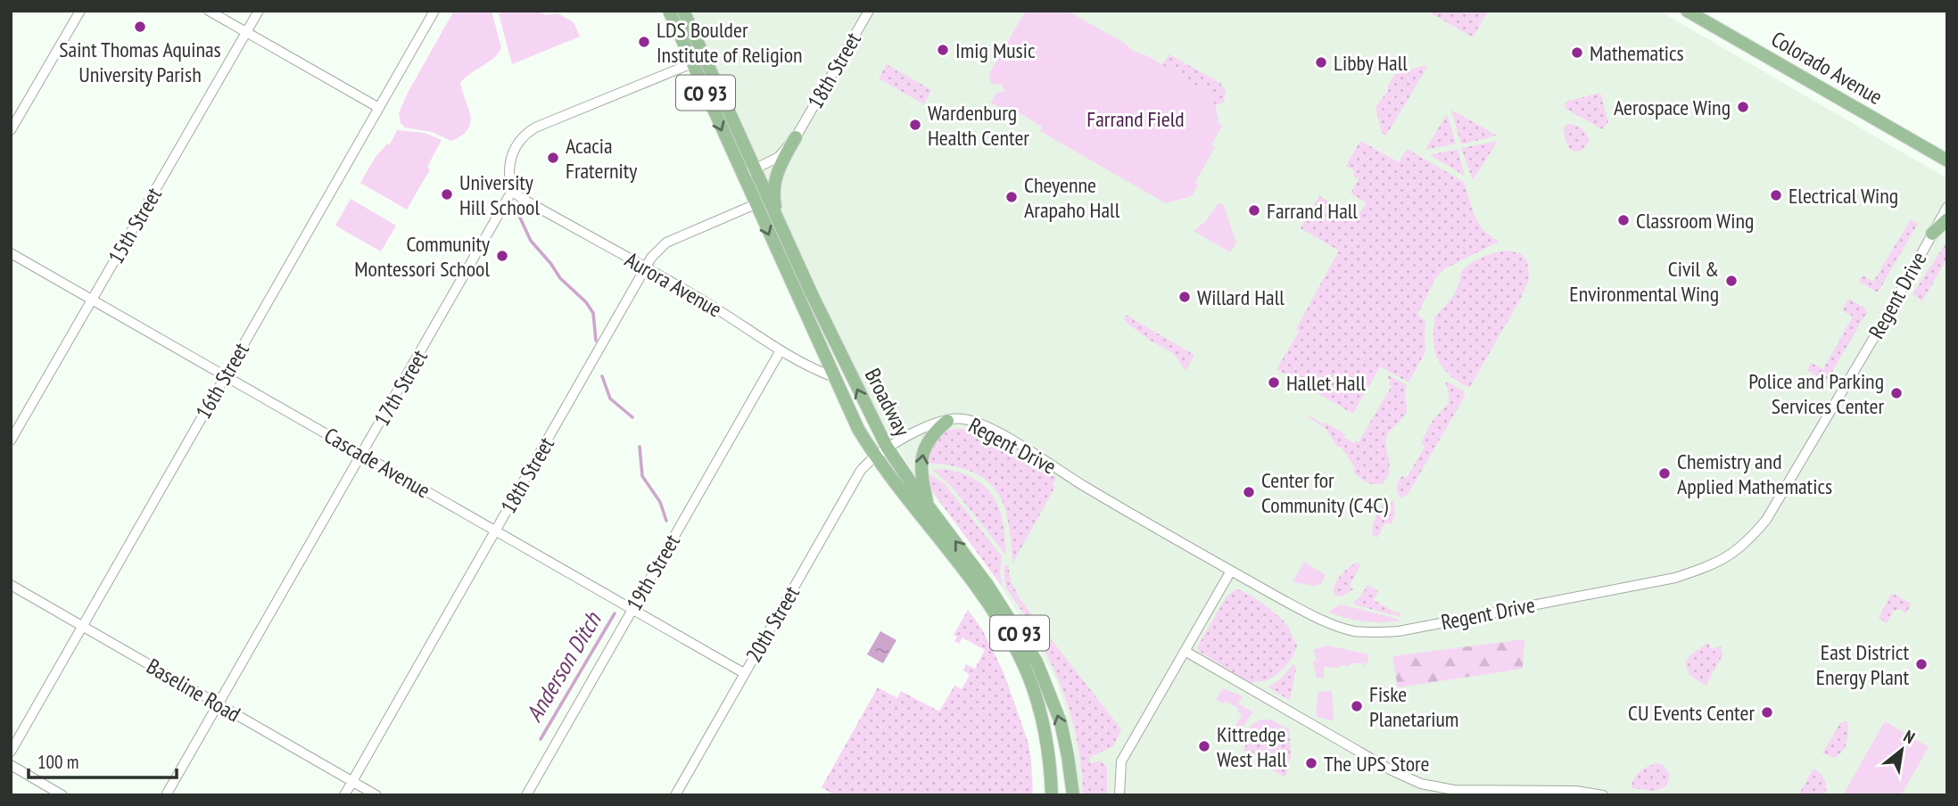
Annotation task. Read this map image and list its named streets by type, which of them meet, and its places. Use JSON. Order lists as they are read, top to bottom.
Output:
{
  "streets": {
    "main road": ["Colorado Avenue", "CO 93", "Broadway"],
    "street": [
      "18th Street",
      "15th Street",
      "Aurora Avenue",
      "Regent Drive",
      "16th Street",
      "17th Street",
      "Cascade Avenue",
      "19th Street",
      "20th Street",
      "Baseline Road"
    ]
  },
  "crossings": [
    ["18th Street", "Aurora Avenue"],
    ["18th Street", "Broadway"],
    ["18th Street", "Cascade Avenue"],
    ["18th Street", "Baseline Road"],
    ["15th Street", "Cascade Avenue"],
    ["Aurora Avenue", "17th Street"],
    ["Aurora Avenue", "Broadway"],
    ["Aurora Avenue", "19th Street"],
    ["Regent Drive", "Broadway"],
    ["Regent Drive", "20th Street"],
    ["16th Street", "Cascade Avenue"],
    ["16th Street", "Baseline Road"],
    ["17th Street", "Cascade Avenue"],
    ["17th Street", "Baseline Road"],
    ["Broadway", "20th Street"],
    ["Cascade Avenue", "19th Street"],
    ["Cascade Avenue", "20th Street"]
  ],
  "water": ["Anderson Ditch"],
  "parks": ["Farrand Field"],
  "places": [
    "Saint Thomas Aquinas University Parish",
    "LDS Boulder Institute of Religion",
    "Imig Music",
    "Mathematics",
    "Libby Hall",
    "Aerospace Wing",
    "Wardenburg Health Center",
    "Acacia Fraternity",
    "University Hill School",
    "Electrical Wing",
    "Cheyenne Arapaho Hall",
    "Farrand Hall",
    "Classroom Wing",
    "Community Montessori School",
    "Civil & Environmental Wing",
    "Willard Hall",
    "Hallet Hall",
    "Police and Parking Services Center",
    "Chemistry and Applied Mathematics",
    "Center for Community (C4C)",
    "East District Energy Plant",
    "Fiske Planetarium",
    "CU Events Center",
    "Kittredge West Hall",
    "The UPS Store"
  ],
  "scale_bar": "100 m",
  "north": "top right"
}
